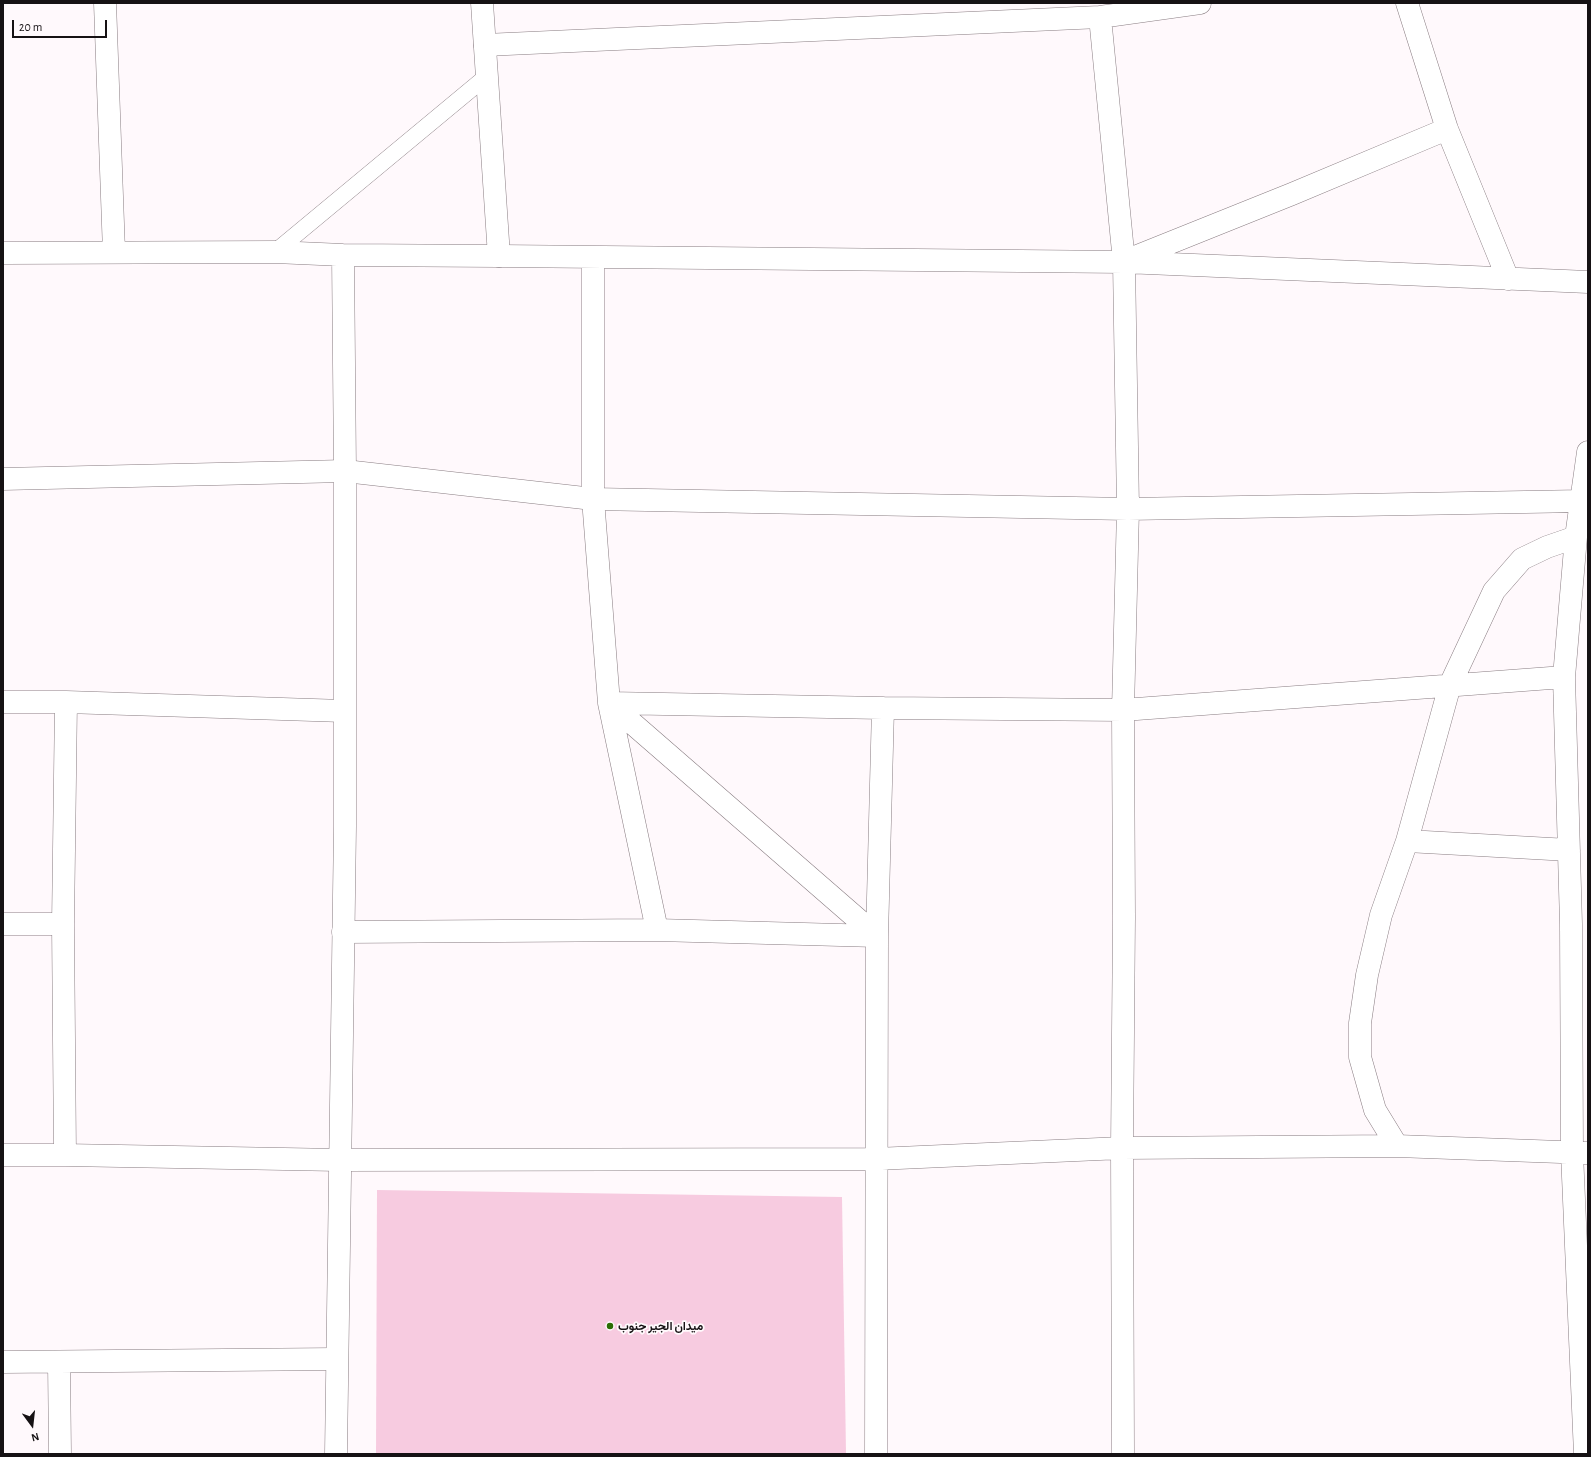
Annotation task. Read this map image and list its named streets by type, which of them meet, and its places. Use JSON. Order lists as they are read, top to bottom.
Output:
{
  "places": ["ميدان الجير جنوب"],
  "scale_bar": "20 m",
  "north": "bottom"
}
